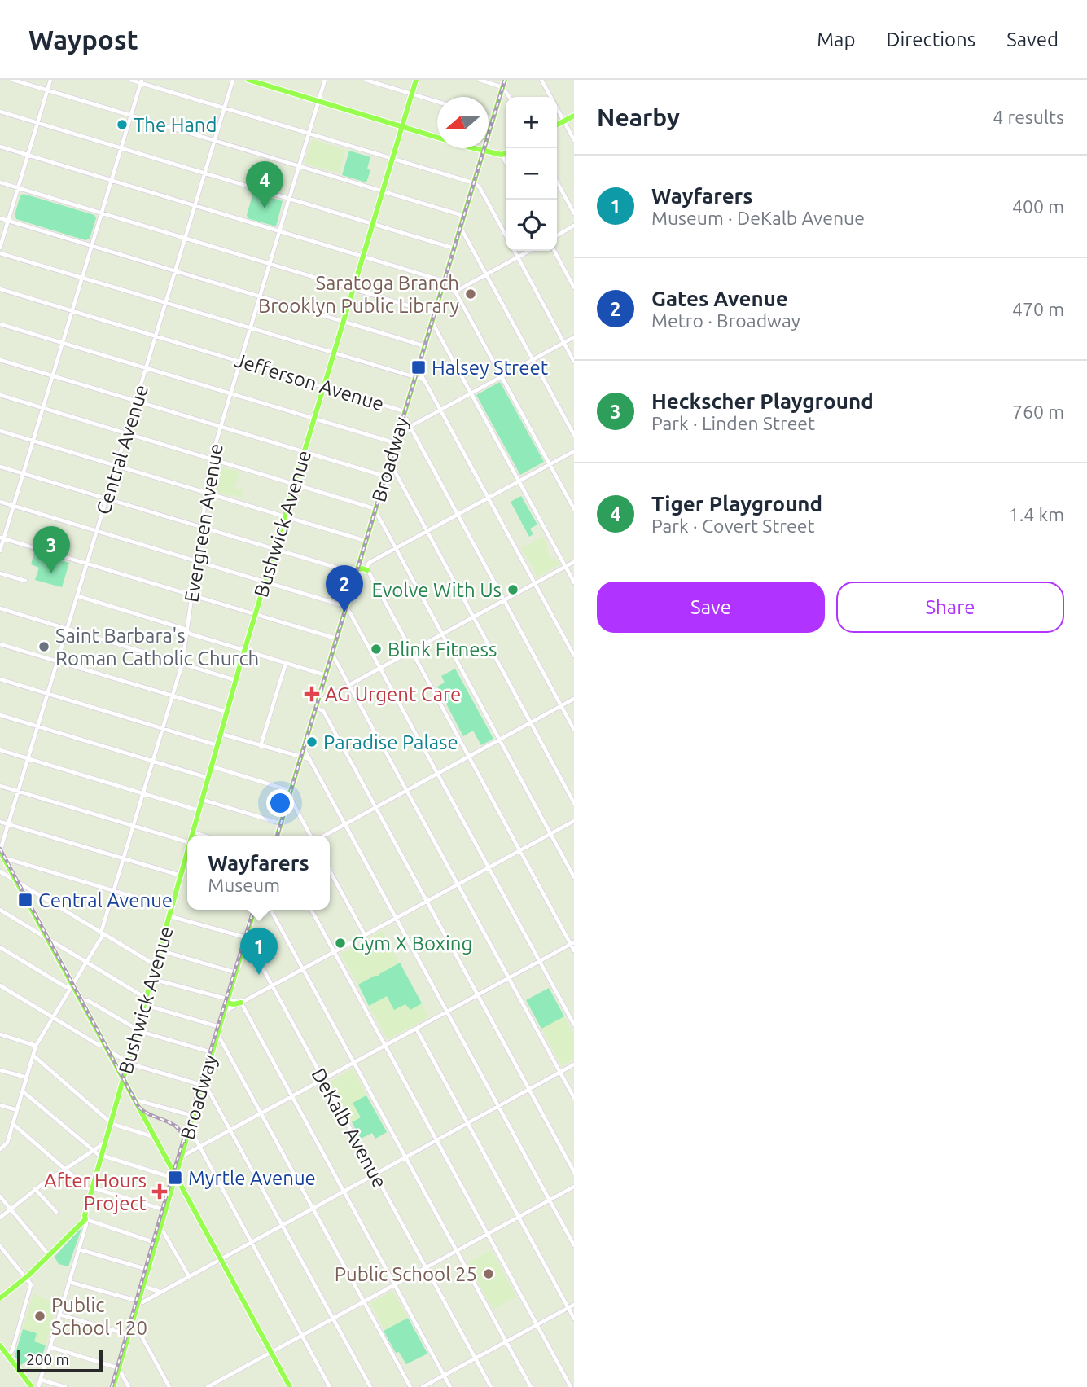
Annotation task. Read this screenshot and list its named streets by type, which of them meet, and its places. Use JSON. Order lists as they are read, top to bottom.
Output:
{
  "streets": {
    "main road": ["Broadway", "Bushwick Avenue"],
    "street": [
      "Jefferson Avenue",
      "Central Avenue",
      "Evergreen Avenue",
      "DeKalb Avenue"
    ]
  },
  "crossings": [
    ["Jefferson Avenue", "Central Avenue"],
    ["Jefferson Avenue", "Broadway"],
    ["Jefferson Avenue", "Evergreen Avenue"],
    ["Jefferson Avenue", "Bushwick Avenue"],
    ["Broadway", "DeKalb Avenue"]
  ],
  "places": {
    "other": [
      "The Hand",
      "Saratoga Branch Brooklyn Public Library",
      "Evolve With Us",
      "Saint Barbara's Roman Catholic Church",
      "Blink Fitness",
      "Paradise Palase",
      "Gym X Boxing",
      "Public School 25",
      "Public School 120"
    ],
    "transit": ["Halsey Street", "Central Avenue", "Myrtle Avenue"],
    "health": ["AG Urgent Care", "After Hours Project"]
  },
  "scale_bar": "200 m",
  "north": "left",
  "page": {
    "header": "Waypost",
    "nav": ["Map", "Directions", "Saved"],
    "heading": ["Nearby", "4 results"],
    "map_buttons": ["+", "−"],
    "list": [
      {
        "mark": "1",
        "name": "Wayfarers",
        "note": "Museum · DeKalb Avenue",
        "value": "400 m"
      },
      {
        "mark": "2",
        "name": "Gates Avenue",
        "note": "Metro · Broadway",
        "value": "470 m"
      },
      {
        "mark": "3",
        "name": "Heckscher Playground",
        "note": "Park · Linden Street",
        "value": "760 m"
      },
      {
        "mark": "4",
        "name": "Tiger Playground",
        "note": "Park · Covert Street",
        "value": "1.4 km"
      }
    ],
    "pins": [
      "4",
      "3",
      "2",
      "1"
    ],
    "buttons": ["Save", "Share"],
    "popup": ["Wayfarers", "Museum"],
    "scale": "200 m"
  }
}
